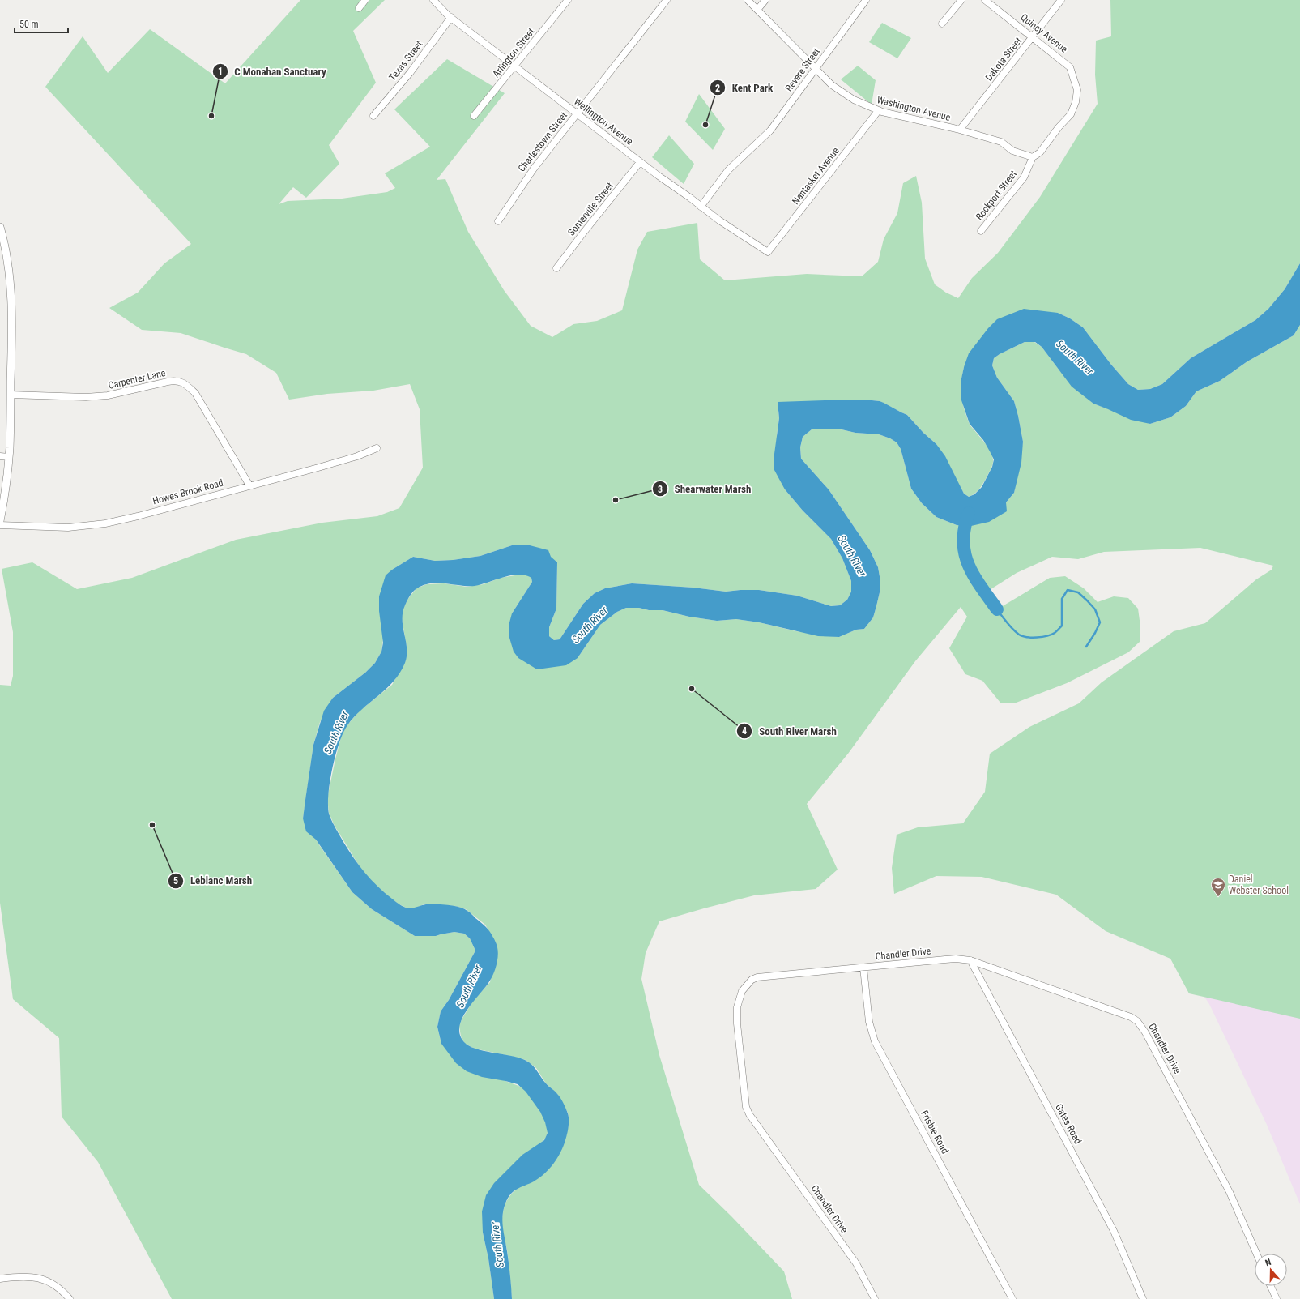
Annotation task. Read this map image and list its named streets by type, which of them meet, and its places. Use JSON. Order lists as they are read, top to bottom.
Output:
{
  "streets": {
    "street": [
      "Quincy Avenue",
      "Arlington Street",
      "Dakota Street",
      "Texas Street",
      "Revere Street",
      "Washington Avenue",
      "Wellington Avenue",
      "Charlestown Street",
      "Nantasket Avenue",
      "Rockport Street",
      "Somerville Street",
      "Carpenter Lane",
      "Howes Brook Road",
      "Chandler Drive",
      "Gates Road",
      "Frisbie Road"
    ]
  },
  "crossings": [
    ["Quincy Avenue", "Dakota Street"],
    ["Quincy Avenue", "Rockport Street"],
    ["Arlington Street", "Wellington Avenue"],
    ["Dakota Street", "Washington Avenue"],
    ["Texas Street", "Wellington Avenue"],
    ["Revere Street", "Washington Avenue"],
    ["Revere Street", "Wellington Avenue"],
    ["Washington Avenue", "Nantasket Avenue"],
    ["Washington Avenue", "Rockport Street"],
    ["Wellington Avenue", "Charlestown Street"],
    ["Wellington Avenue", "Nantasket Avenue"],
    ["Wellington Avenue", "Somerville Street"],
    ["Carpenter Lane", "Howes Brook Road"],
    ["Chandler Drive", "Gates Road"],
    ["Chandler Drive", "Frisbie Road"]
  ],
  "water": ["South River"],
  "places": {
    "other": [
      "C Monahan Sanctuary",
      "Kent Park",
      "Shearwater Marsh",
      "South River Marsh",
      "Leblanc Marsh"
    ],
    "school or university": ["Daniel Webster School"]
  },
  "scale_bar": "50 m",
  "north": "top"
}
